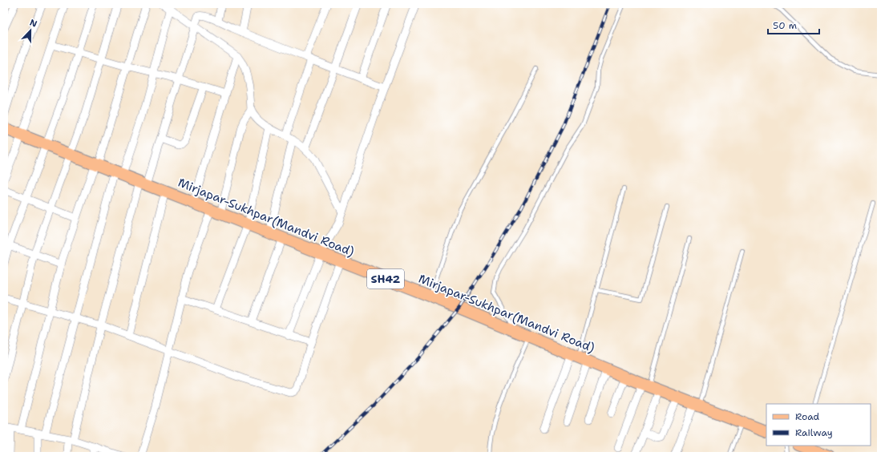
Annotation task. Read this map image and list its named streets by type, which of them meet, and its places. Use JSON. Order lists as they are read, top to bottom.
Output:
{
  "streets": {
    "main road": ["Mirjapar-Sukhpar(Mandvi Road)", "SH42"]
  },
  "legend": ["Road", "Railway"],
  "scale_bar": "50 m",
  "north": "top"
}
